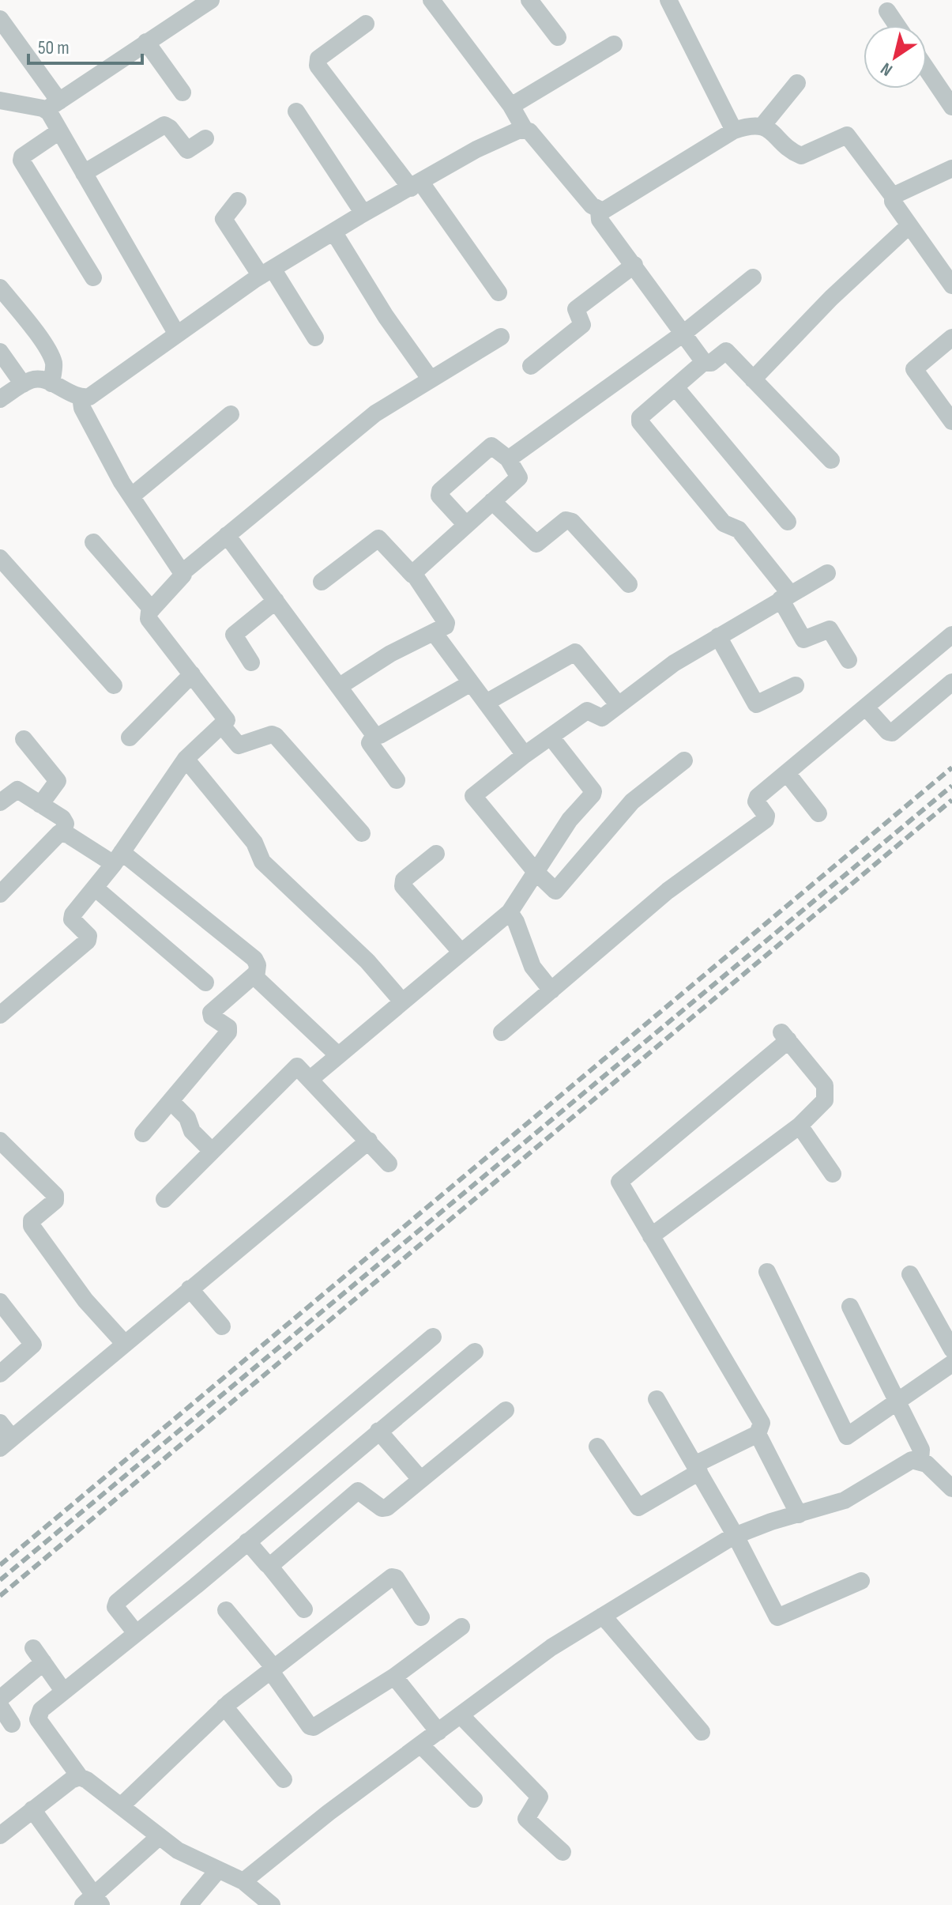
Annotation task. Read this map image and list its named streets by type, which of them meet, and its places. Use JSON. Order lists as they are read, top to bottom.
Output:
{
  "scale_bar": "50 m",
  "north": "bottom left"
}
